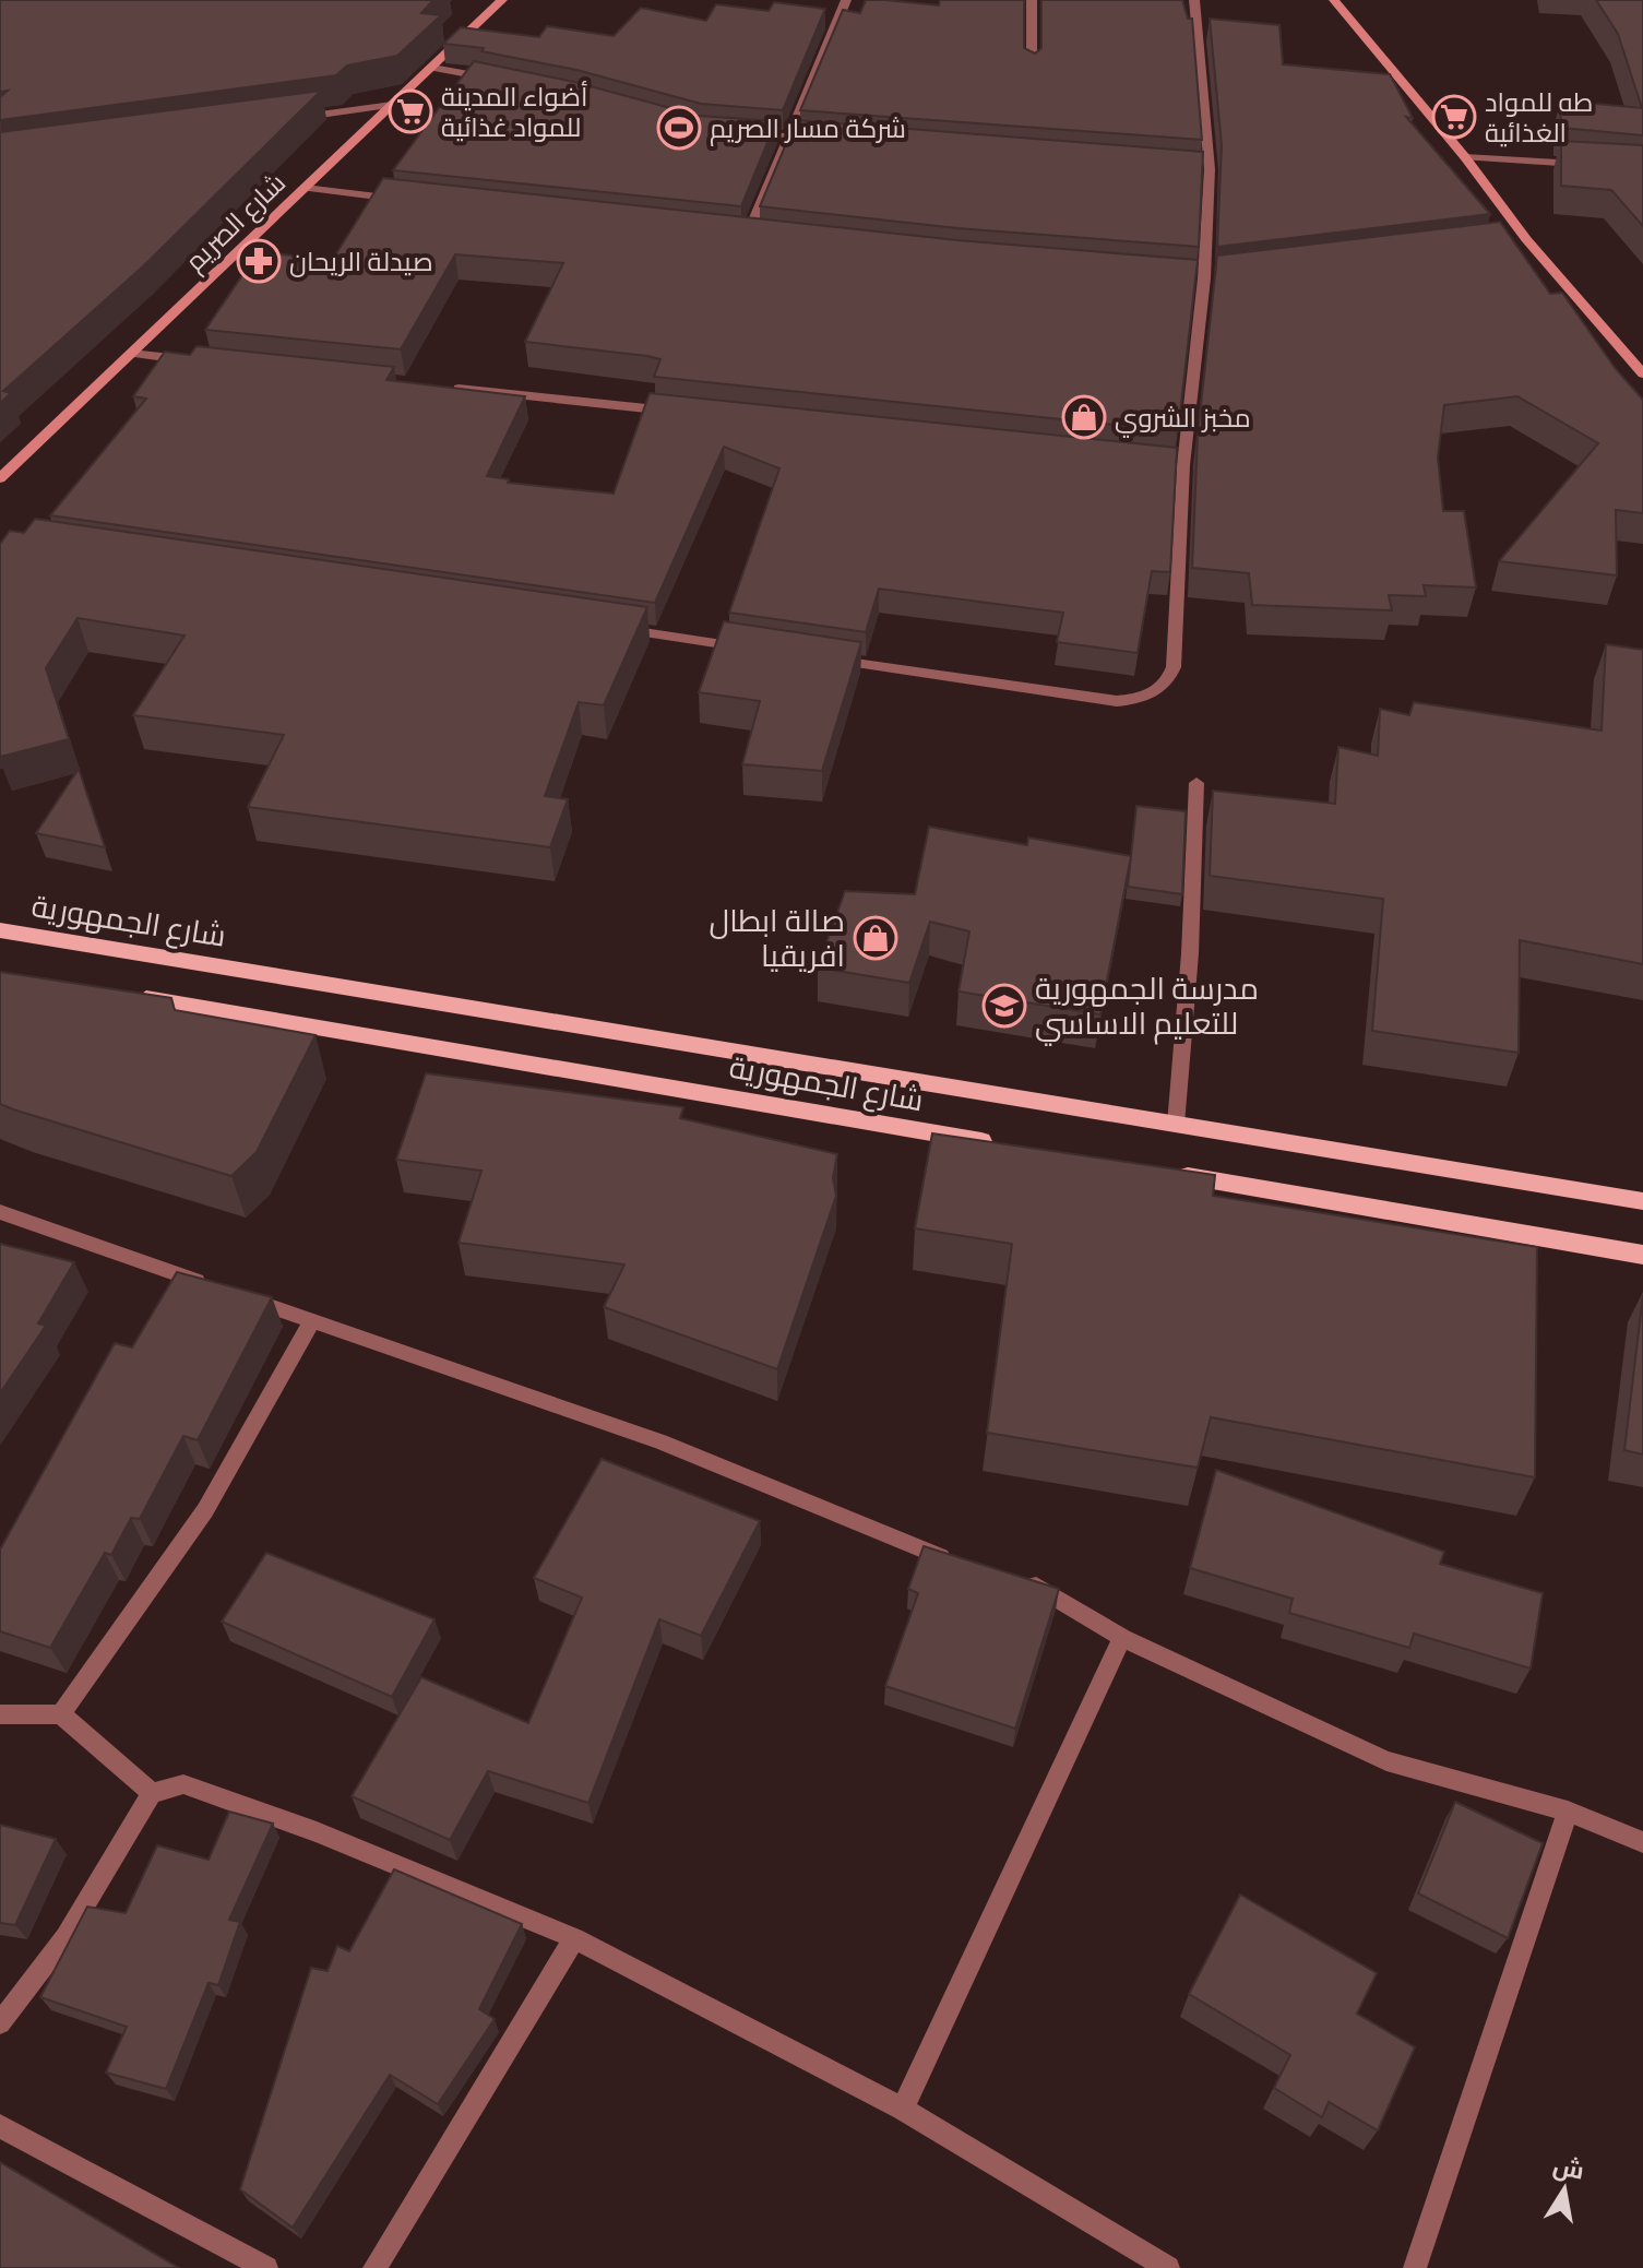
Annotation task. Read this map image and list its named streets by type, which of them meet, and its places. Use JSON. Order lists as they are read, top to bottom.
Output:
{
  "streets": {
    "main road": ["شارع الجمهورية"],
    "street": ["شارع الصريم"]
  },
  "places": {
    "supermarket": ["أضواء المدينة للمواد غذائية", "طه للمواد الغذائية"],
    "sports": ["شركة مسار الصريم"],
    "pharmacy": ["صيدلة الريحان"],
    "shop": ["مخبز الشروي", "صالة ابطال افريقيا"],
    "school or university": ["مدرسة الجمهورية للتعليم الاساسي"]
  },
  "north": "top"
}
